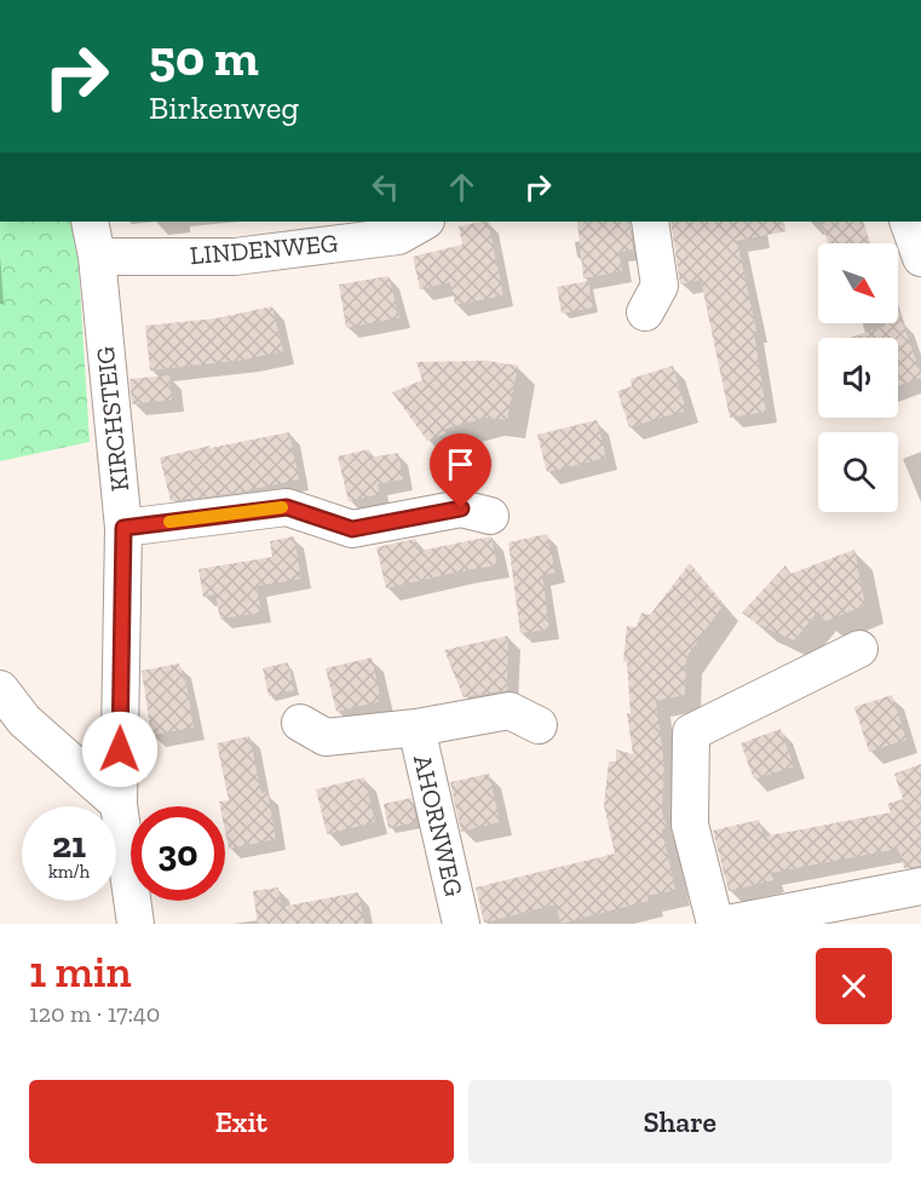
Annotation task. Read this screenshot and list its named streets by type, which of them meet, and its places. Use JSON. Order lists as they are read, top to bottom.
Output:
{
  "streets": {
    "street": ["LINDENWEG", "KIRCHSTEIG", "AHORNWEG"]
  },
  "crossings": [
    ["LINDENWEG", "KIRCHSTEIG"]
  ],
  "north": "bottom right",
  "page": {
    "turn": ["50 m", "Birkenweg"],
    "speed": "21 km/h",
    "limit": "30",
    "heading": ["1 min", "120 m · 17:40"],
    "buttons": ["Exit", "Share"]
  }
}
